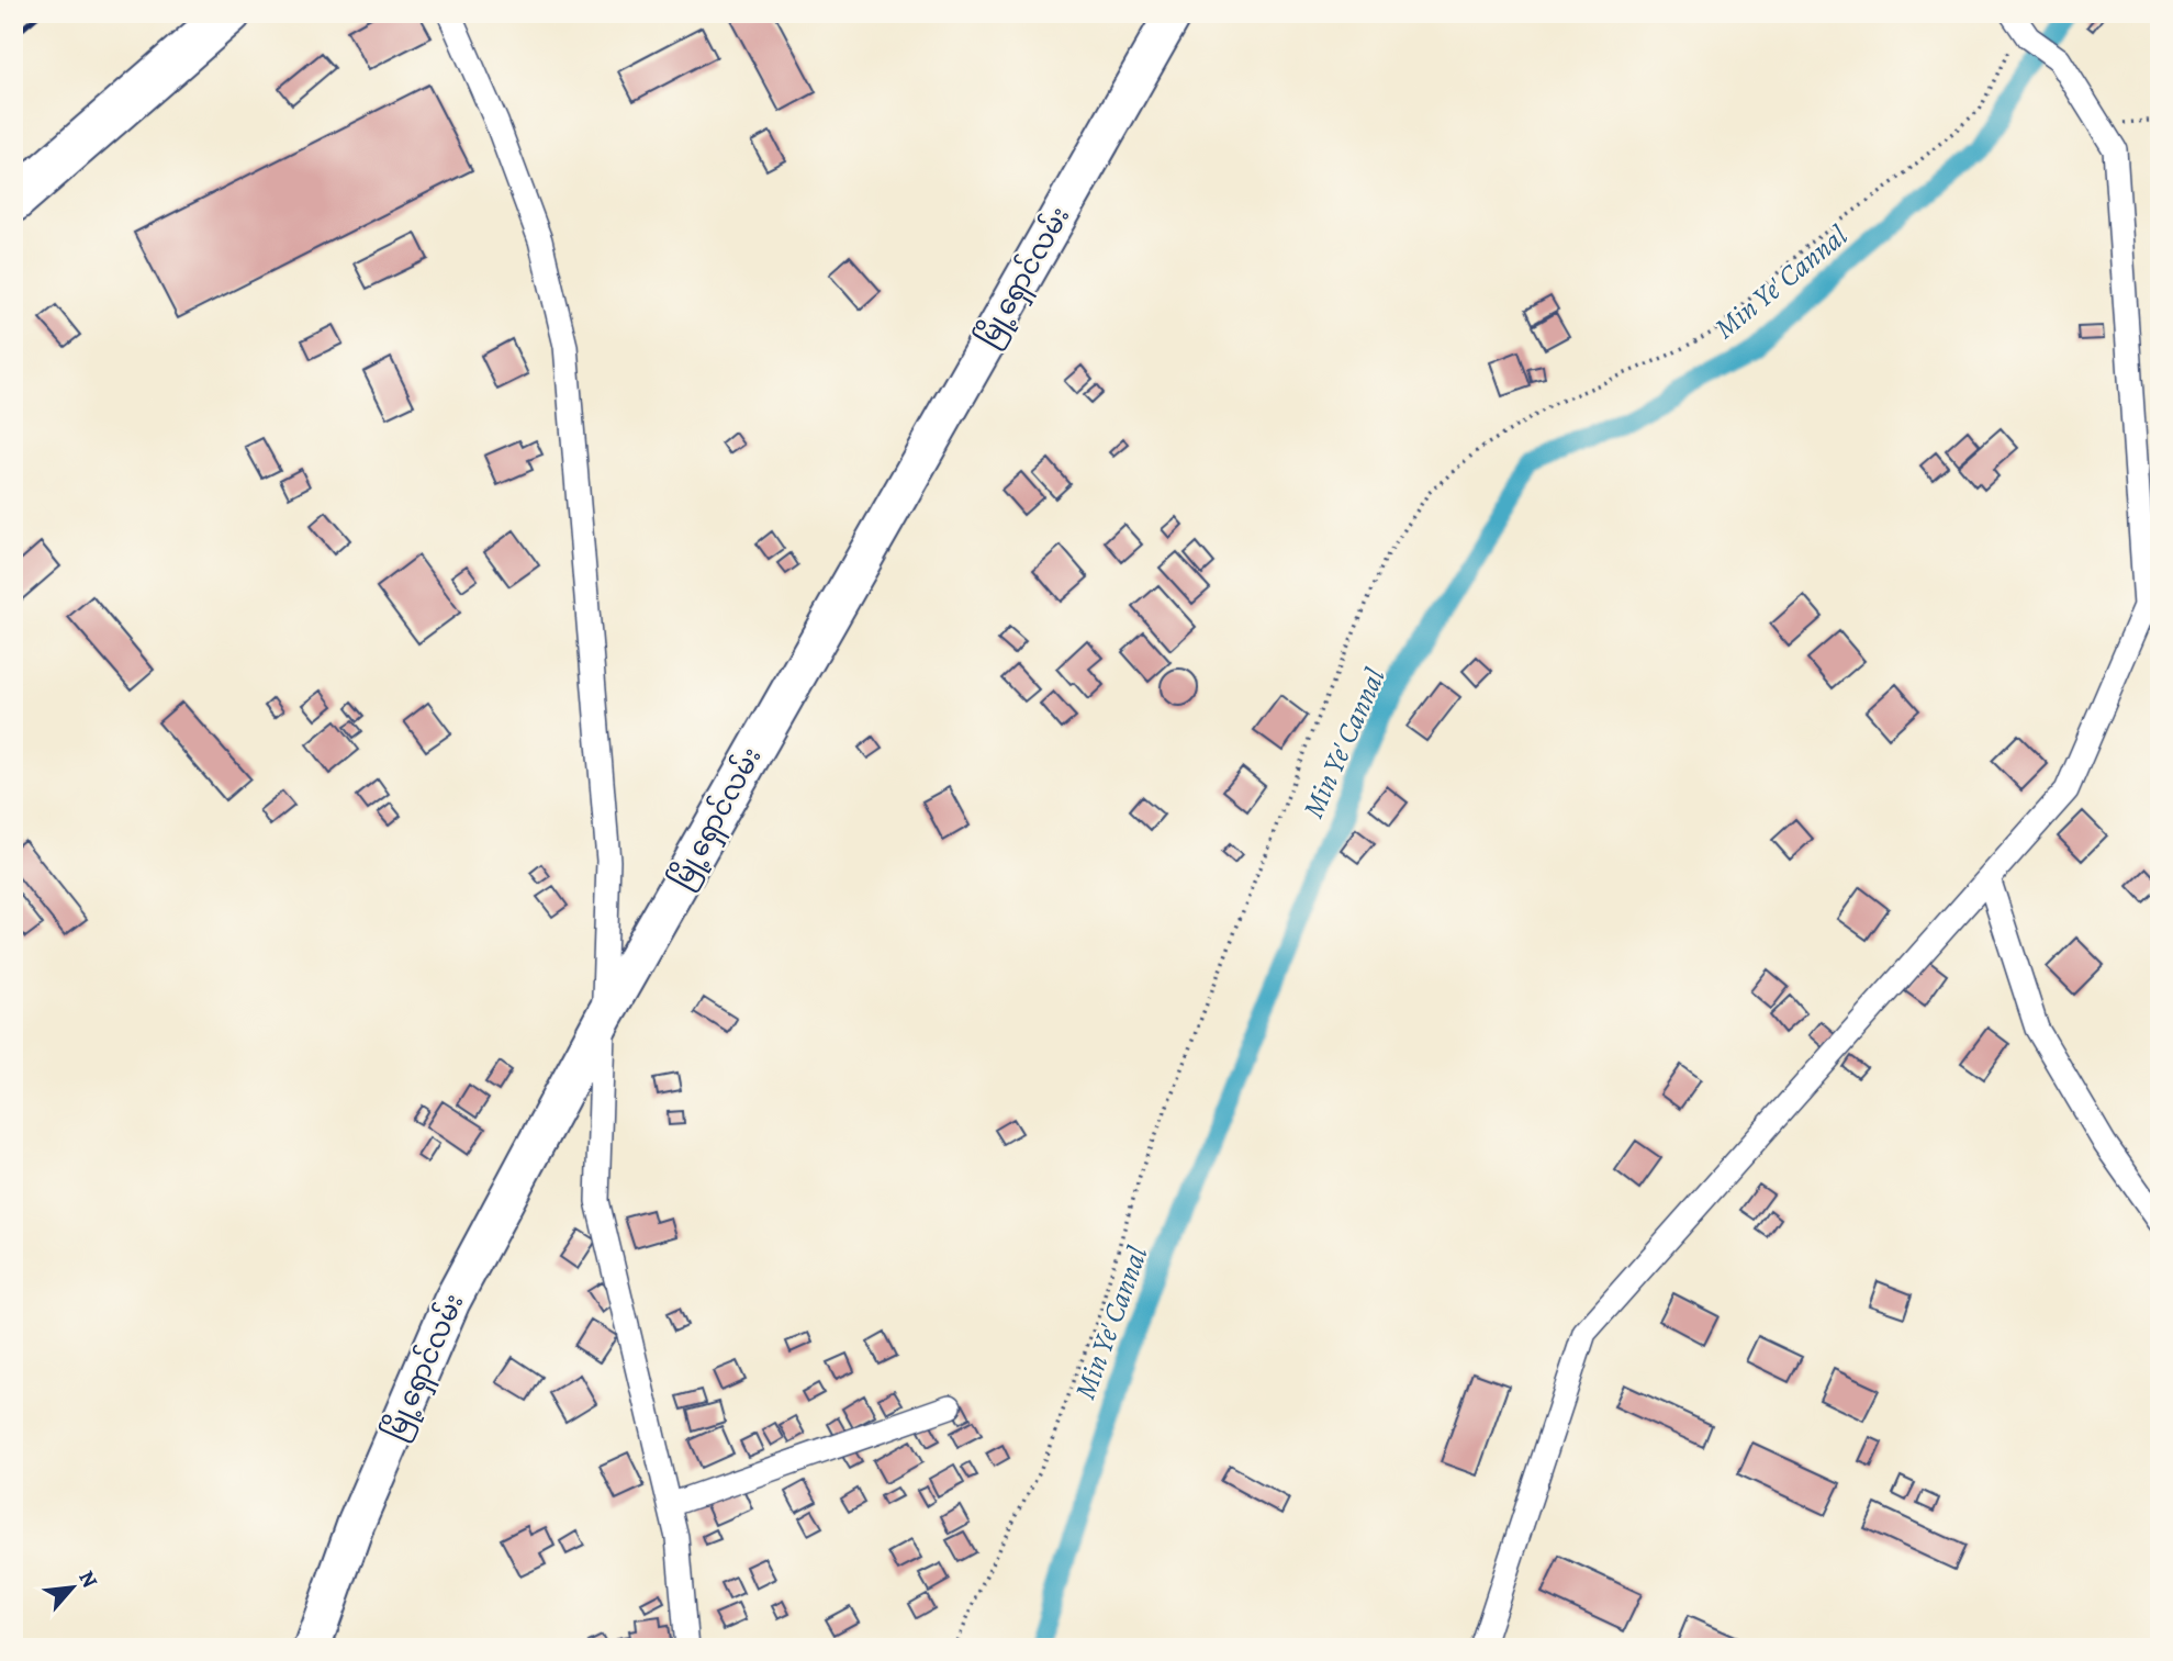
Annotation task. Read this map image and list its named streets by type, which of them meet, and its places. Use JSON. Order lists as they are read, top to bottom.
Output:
{
  "streets": {
    "main road": ["မြို့ရှောင်လမ်း"]
  },
  "water": ["Min Ye' Cannal"],
  "north": "top right"
}
